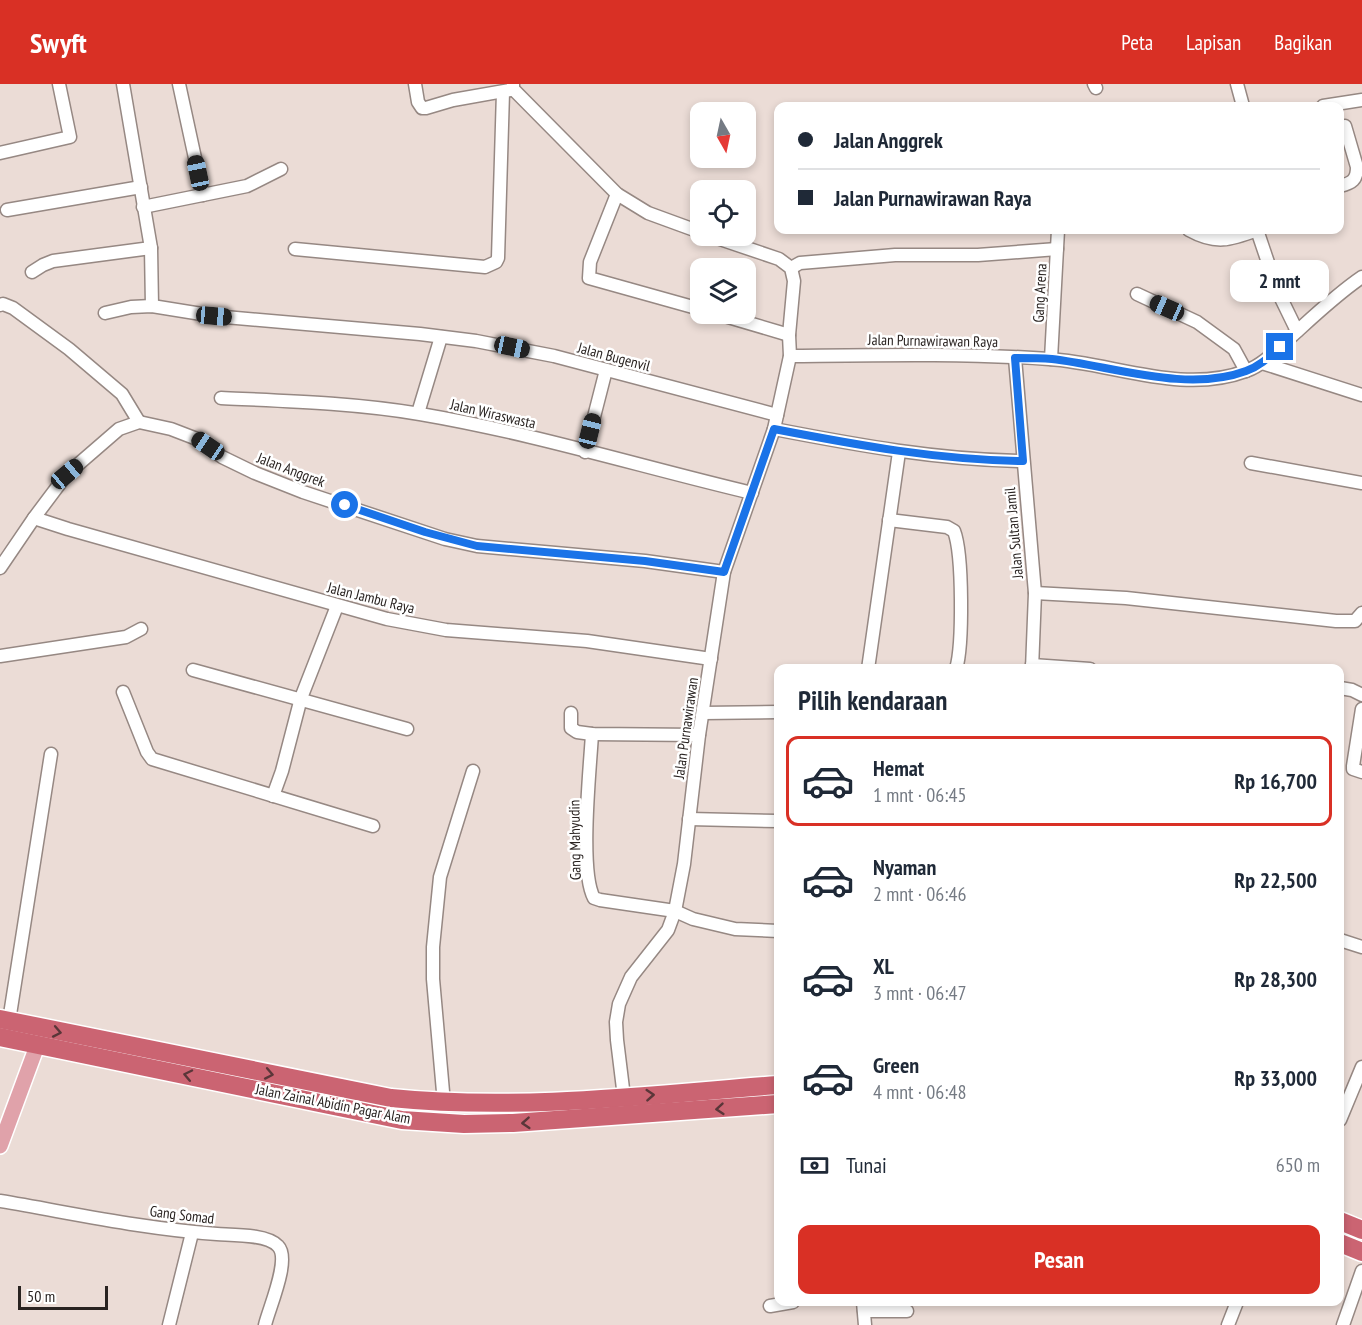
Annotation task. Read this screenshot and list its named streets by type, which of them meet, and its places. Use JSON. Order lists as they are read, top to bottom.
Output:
{
  "streets": {
    "highway": ["Jalan Zainal Abidin Pagar Alam"],
    "street": [
      "Gang Arena",
      "Jalan Purnawirawan Raya",
      "Jalan Bugenvil",
      "Jalan Wiraswasta",
      "Jalan Anggrek",
      "Jalan Sultan Jamil",
      "Jalan Jambu Raya",
      "Jalan Purnawirawan",
      "Gang Mahyudin",
      "Gang Somad"
    ]
  },
  "crossings": [
    ["Gang Arena", "Jalan Purnawirawan Raya"],
    ["Jalan Purnawirawan Raya", "Jalan Sultan Jamil"],
    ["Jalan Purnawirawan Raya", "Jalan Purnawirawan"],
    ["Jalan Bugenvil", "Jalan Purnawirawan"],
    ["Jalan Wiraswasta", "Jalan Purnawirawan"],
    ["Jalan Anggrek", "Jalan Purnawirawan"],
    ["Jalan Jambu Raya", "Jalan Purnawirawan"],
    ["Jalan Purnawirawan", "Gang Mahyudin"],
    ["Jalan Purnawirawan", "Jalan Zainal Abidin Pagar Alam"]
  ],
  "scale_bar": "50 m",
  "north": "bottom",
  "page": {
    "header": "Swyft",
    "nav": ["Peta", "Lapisan", "Bagikan"],
    "banner": ["Jalan Anggrek", "Jalan Purnawirawan Raya"],
    "bubble": "2 mnt",
    "heading": "Pilih kendaraan",
    "list": [
      {
        "name": "Hemat",
        "note": "1 mnt · 06:45",
        "value": "Rp 16,700"
      },
      {
        "name": "Nyaman",
        "note": "2 mnt · 06:46",
        "value": "Rp 22,500"
      },
      {
        "name": "XL",
        "note": "3 mnt · 06:47",
        "value": "Rp 28,300"
      },
      {
        "name": "Green",
        "note": "4 mnt · 06:48",
        "value": "Rp 33,000"
      }
    ],
    "pay": ["Tunai", "650 m"],
    "buttons": "Pesan",
    "scale": "50 m"
  }
}
